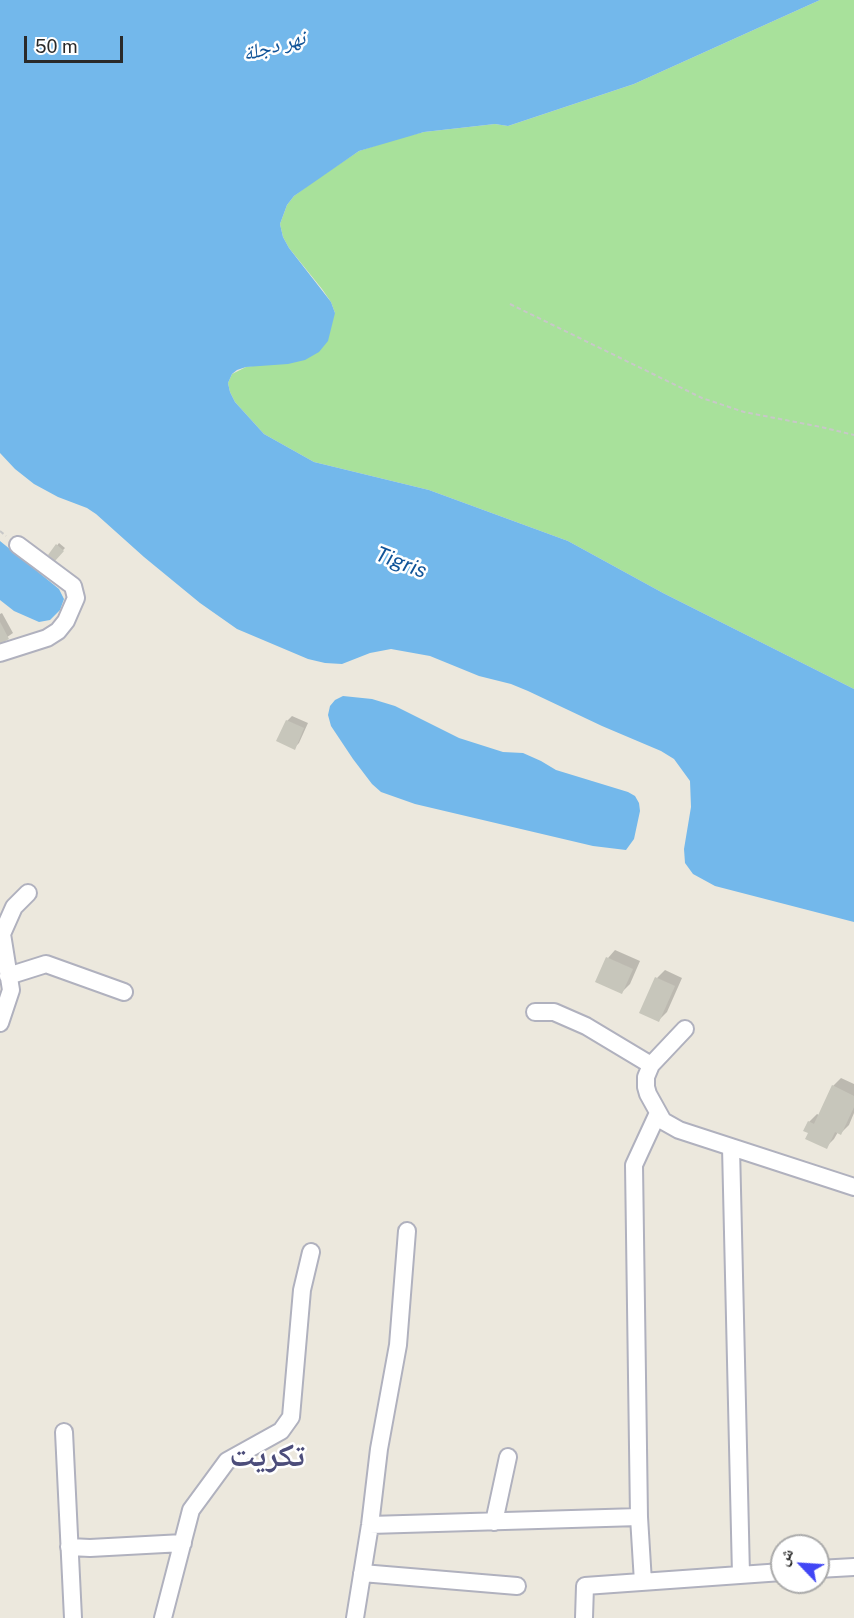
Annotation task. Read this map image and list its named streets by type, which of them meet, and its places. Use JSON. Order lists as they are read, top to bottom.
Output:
{
  "districts": ["تكريت"],
  "water": ["نهر دجلة", "Tigris"],
  "scale_bar": "50 m",
  "north": "top left"
}
